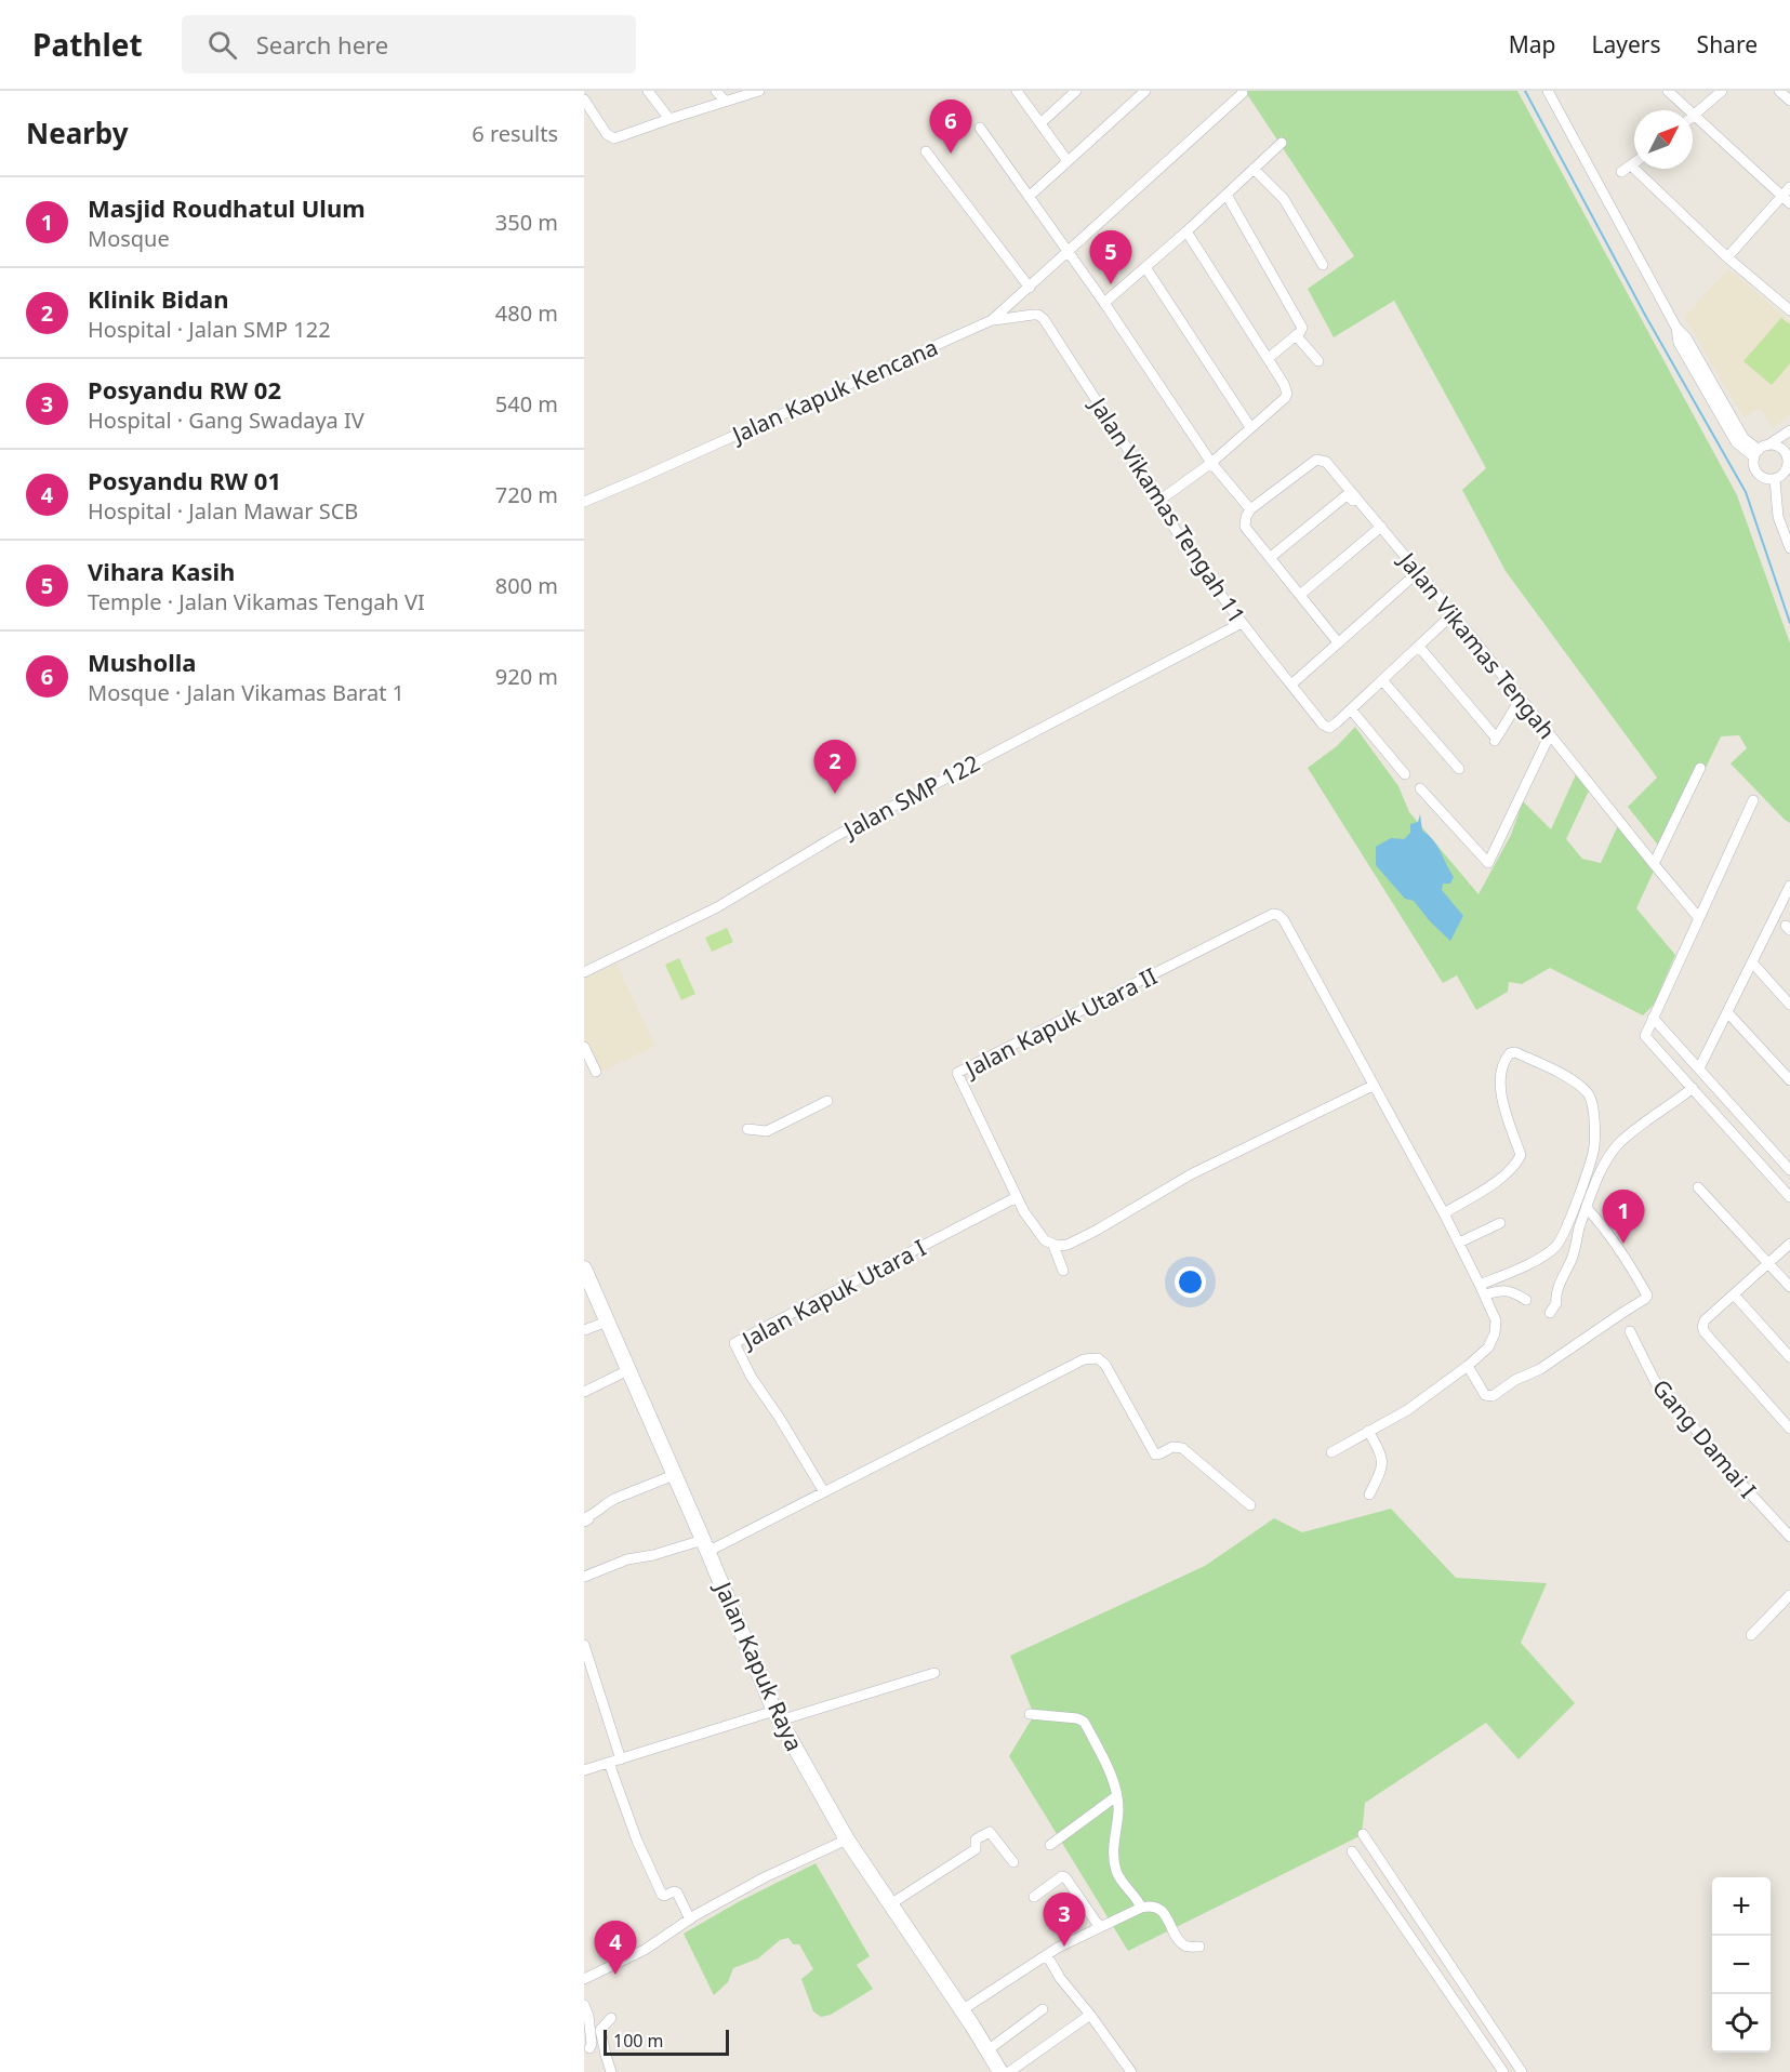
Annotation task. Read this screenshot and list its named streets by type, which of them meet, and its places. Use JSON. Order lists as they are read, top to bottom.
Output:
{
  "streets": {
    "main road": ["Jalan Kapuk Raya"],
    "street": [
      "Jalan Kapuk Kencana",
      "Jalan Vikamas Tengah 11",
      "Jalan Vikamas Tengah",
      "Jalan SMP 122",
      "Jalan Kapuk Utara II",
      "Jalan Kapuk Utara I",
      "Gang Damai I"
    ]
  },
  "crossings": [
    ["Jalan Kapuk Kencana", "Jalan Vikamas Tengah 11"],
    ["Jalan Vikamas Tengah 11", "Jalan Vikamas Tengah"],
    ["Jalan Vikamas Tengah 11", "Jalan SMP 122"],
    ["Jalan Kapuk Utara II", "Jalan Kapuk Utara I"]
  ],
  "scale_bar": "100 m",
  "north": "top right",
  "page": {
    "header": "Pathlet",
    "search": "Search here",
    "nav": ["Map", "Layers", "Share"],
    "heading": ["Nearby", "6 results"],
    "pins": [
      "6",
      "5",
      "2",
      "1",
      "3",
      "4"
    ],
    "list": [
      {
        "mark": "1",
        "name": "Masjid Roudhatul Ulum",
        "note": "Mosque",
        "value": "350 m"
      },
      {
        "mark": "2",
        "name": "Klinik Bidan",
        "note": "Hospital · Jalan SMP 122",
        "value": "480 m"
      },
      {
        "mark": "3",
        "name": "Posyandu RW 02",
        "note": "Hospital · Gang Swadaya IV",
        "value": "540 m"
      },
      {
        "mark": "4",
        "name": "Posyandu RW 01",
        "note": "Hospital · Jalan Mawar SCB",
        "value": "720 m"
      },
      {
        "mark": "5",
        "name": "Vihara Kasih",
        "note": "Temple · Jalan Vikamas Tengah VI",
        "value": "800 m"
      },
      {
        "mark": "6",
        "name": "Musholla",
        "note": "Mosque · Jalan Vikamas Barat 1",
        "value": "920 m"
      }
    ],
    "map_buttons": ["+", "−"],
    "scale": "100 m"
  }
}
